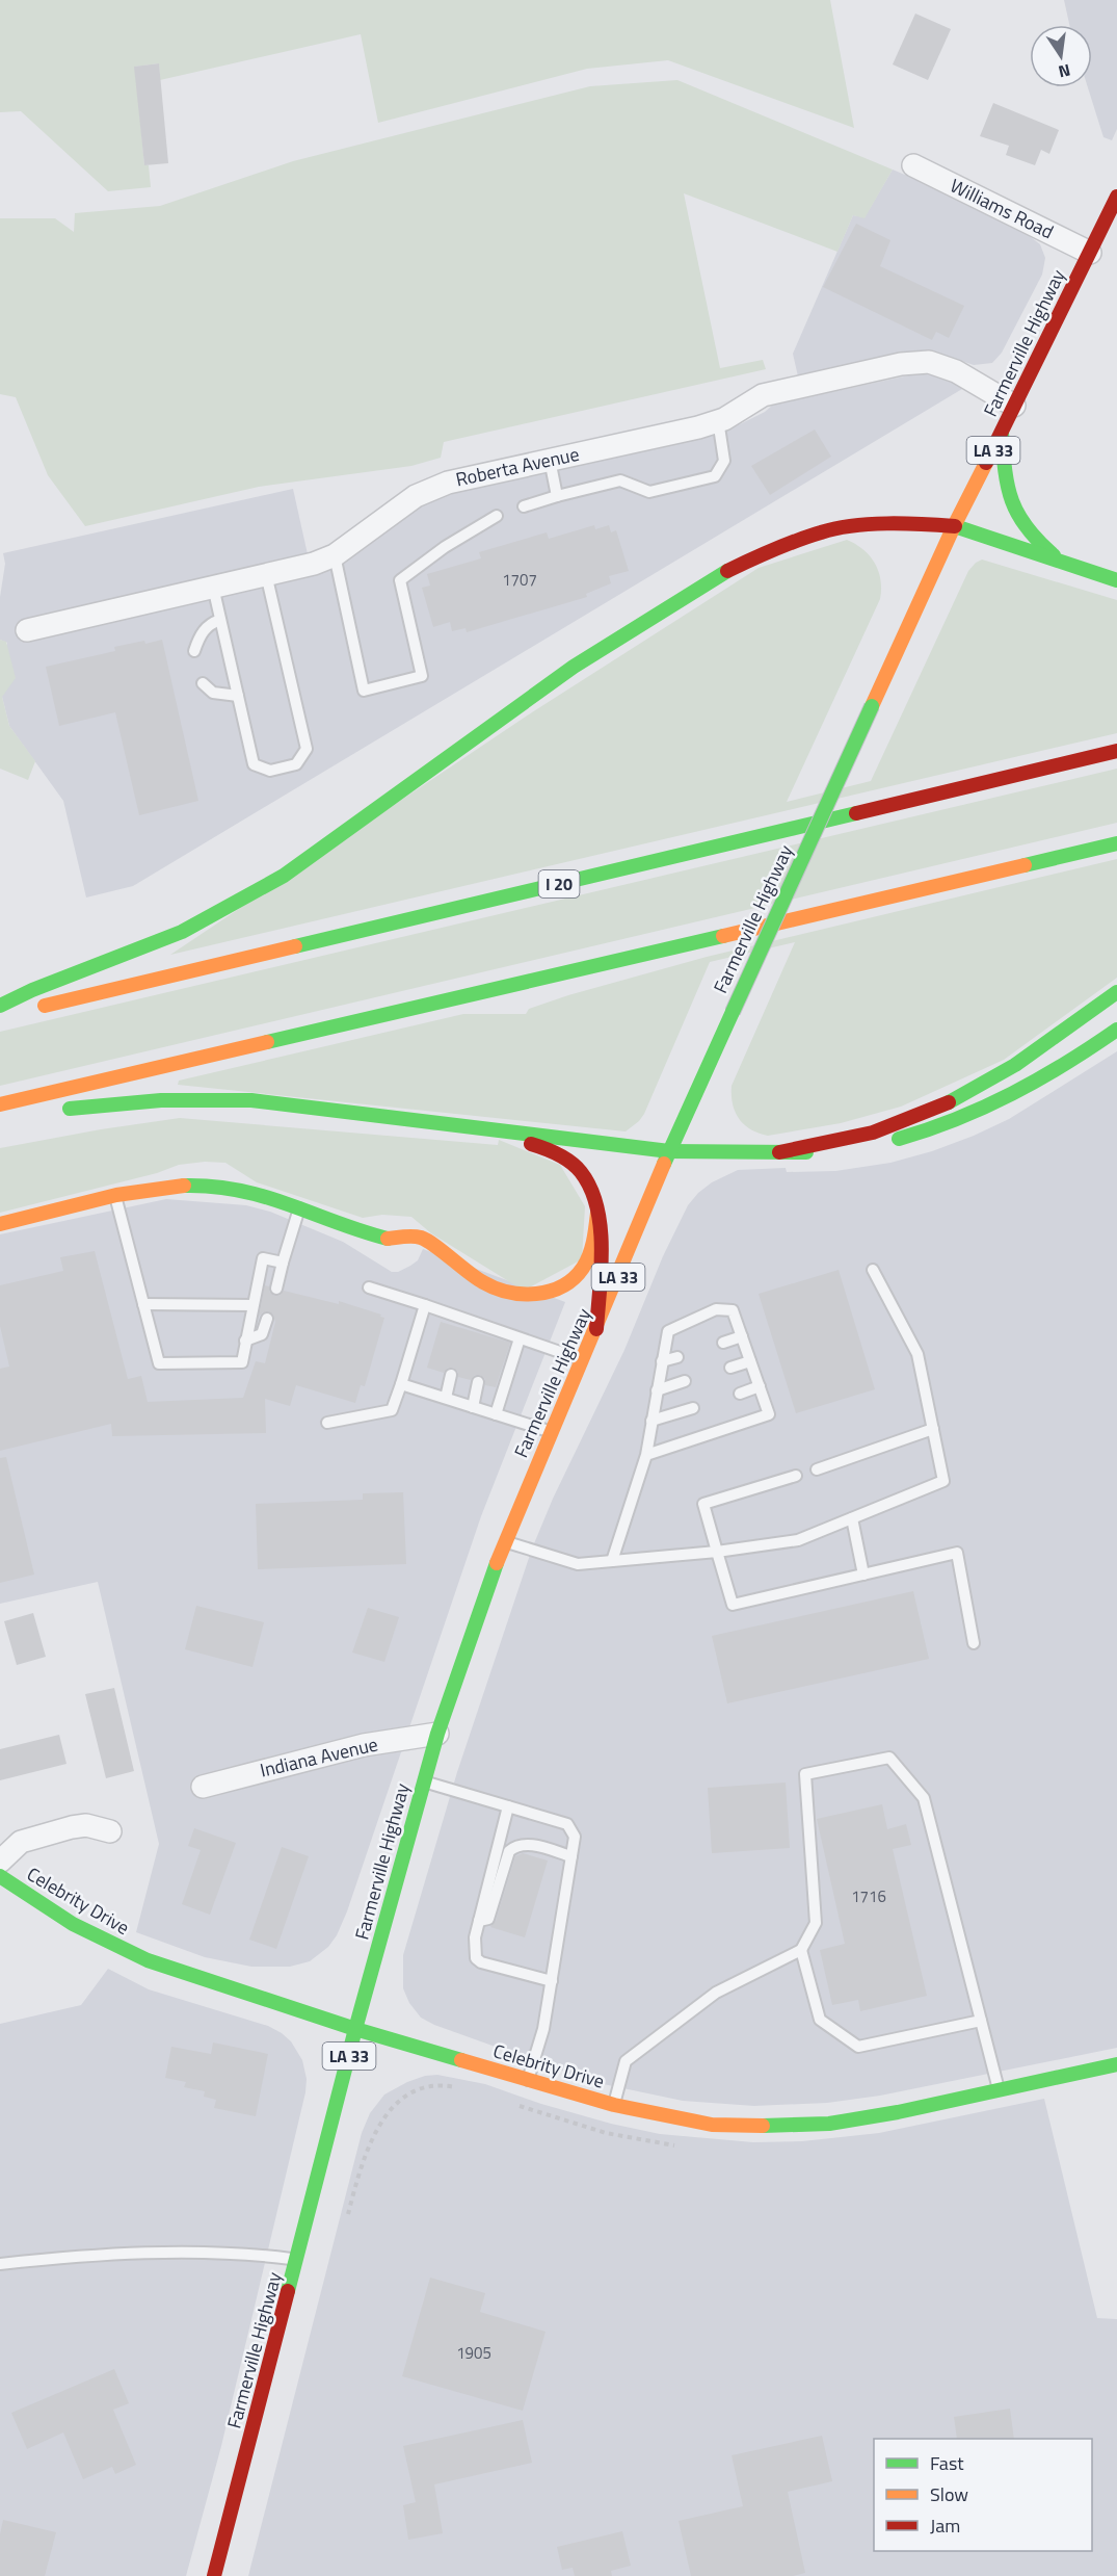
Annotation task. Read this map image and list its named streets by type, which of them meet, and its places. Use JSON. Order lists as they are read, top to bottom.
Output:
{
  "streets": {
    "main road": [
      "Farmerville Highway",
      "LA 33",
      "I 20",
      "Celebrity Drive"
    ],
    "street": ["Williams Road", "Roberta Avenue", "Indiana Avenue"]
  },
  "crossings": [
    ["Williams Road", "Farmerville Highway"],
    ["Farmerville Highway", "Roberta Avenue"],
    ["Farmerville Highway", "Indiana Avenue"],
    ["Farmerville Highway", "Celebrity Drive"]
  ],
  "house_numbers": ["1707", "1716", "1905"],
  "legend": ["Fast", "Slow", "Jam"],
  "north": "bottom"
}
